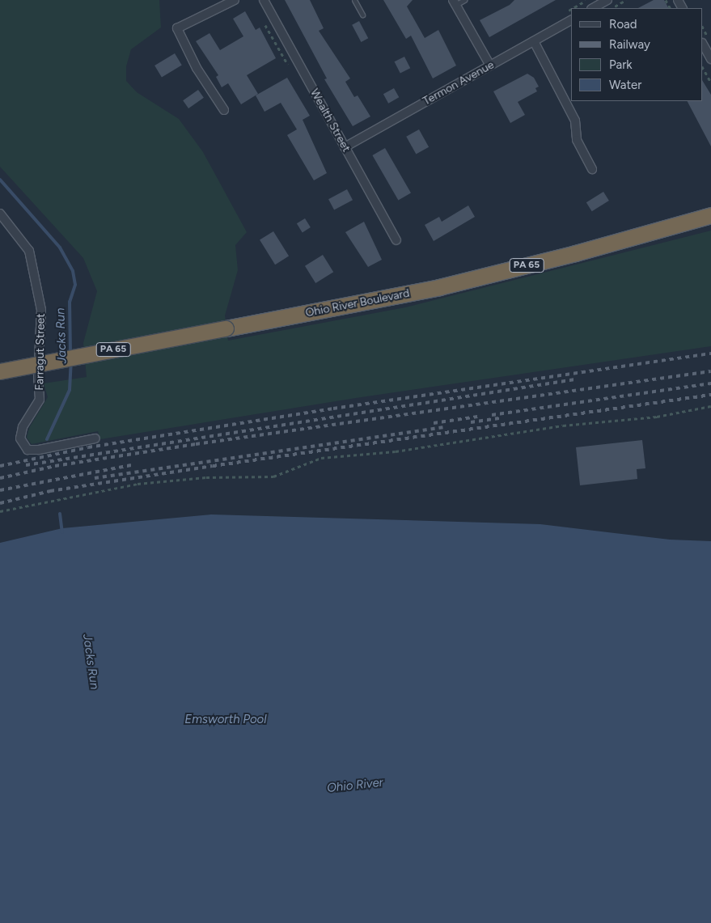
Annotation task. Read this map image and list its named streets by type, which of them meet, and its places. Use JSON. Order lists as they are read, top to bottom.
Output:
{
  "streets": {
    "highway": ["PA 65", "Ohio River Boulevard"],
    "street": ["Termon Avenue", "Wealth Street", "Farragut Street"]
  },
  "crossings": [
    ["Termon Avenue", "Wealth Street"]
  ],
  "water": ["Jacks Run", "Emsworth Pool", "Ohio River"],
  "legend": [
    "Road",
    "Railway",
    "Park",
    "Water"
  ]
}
